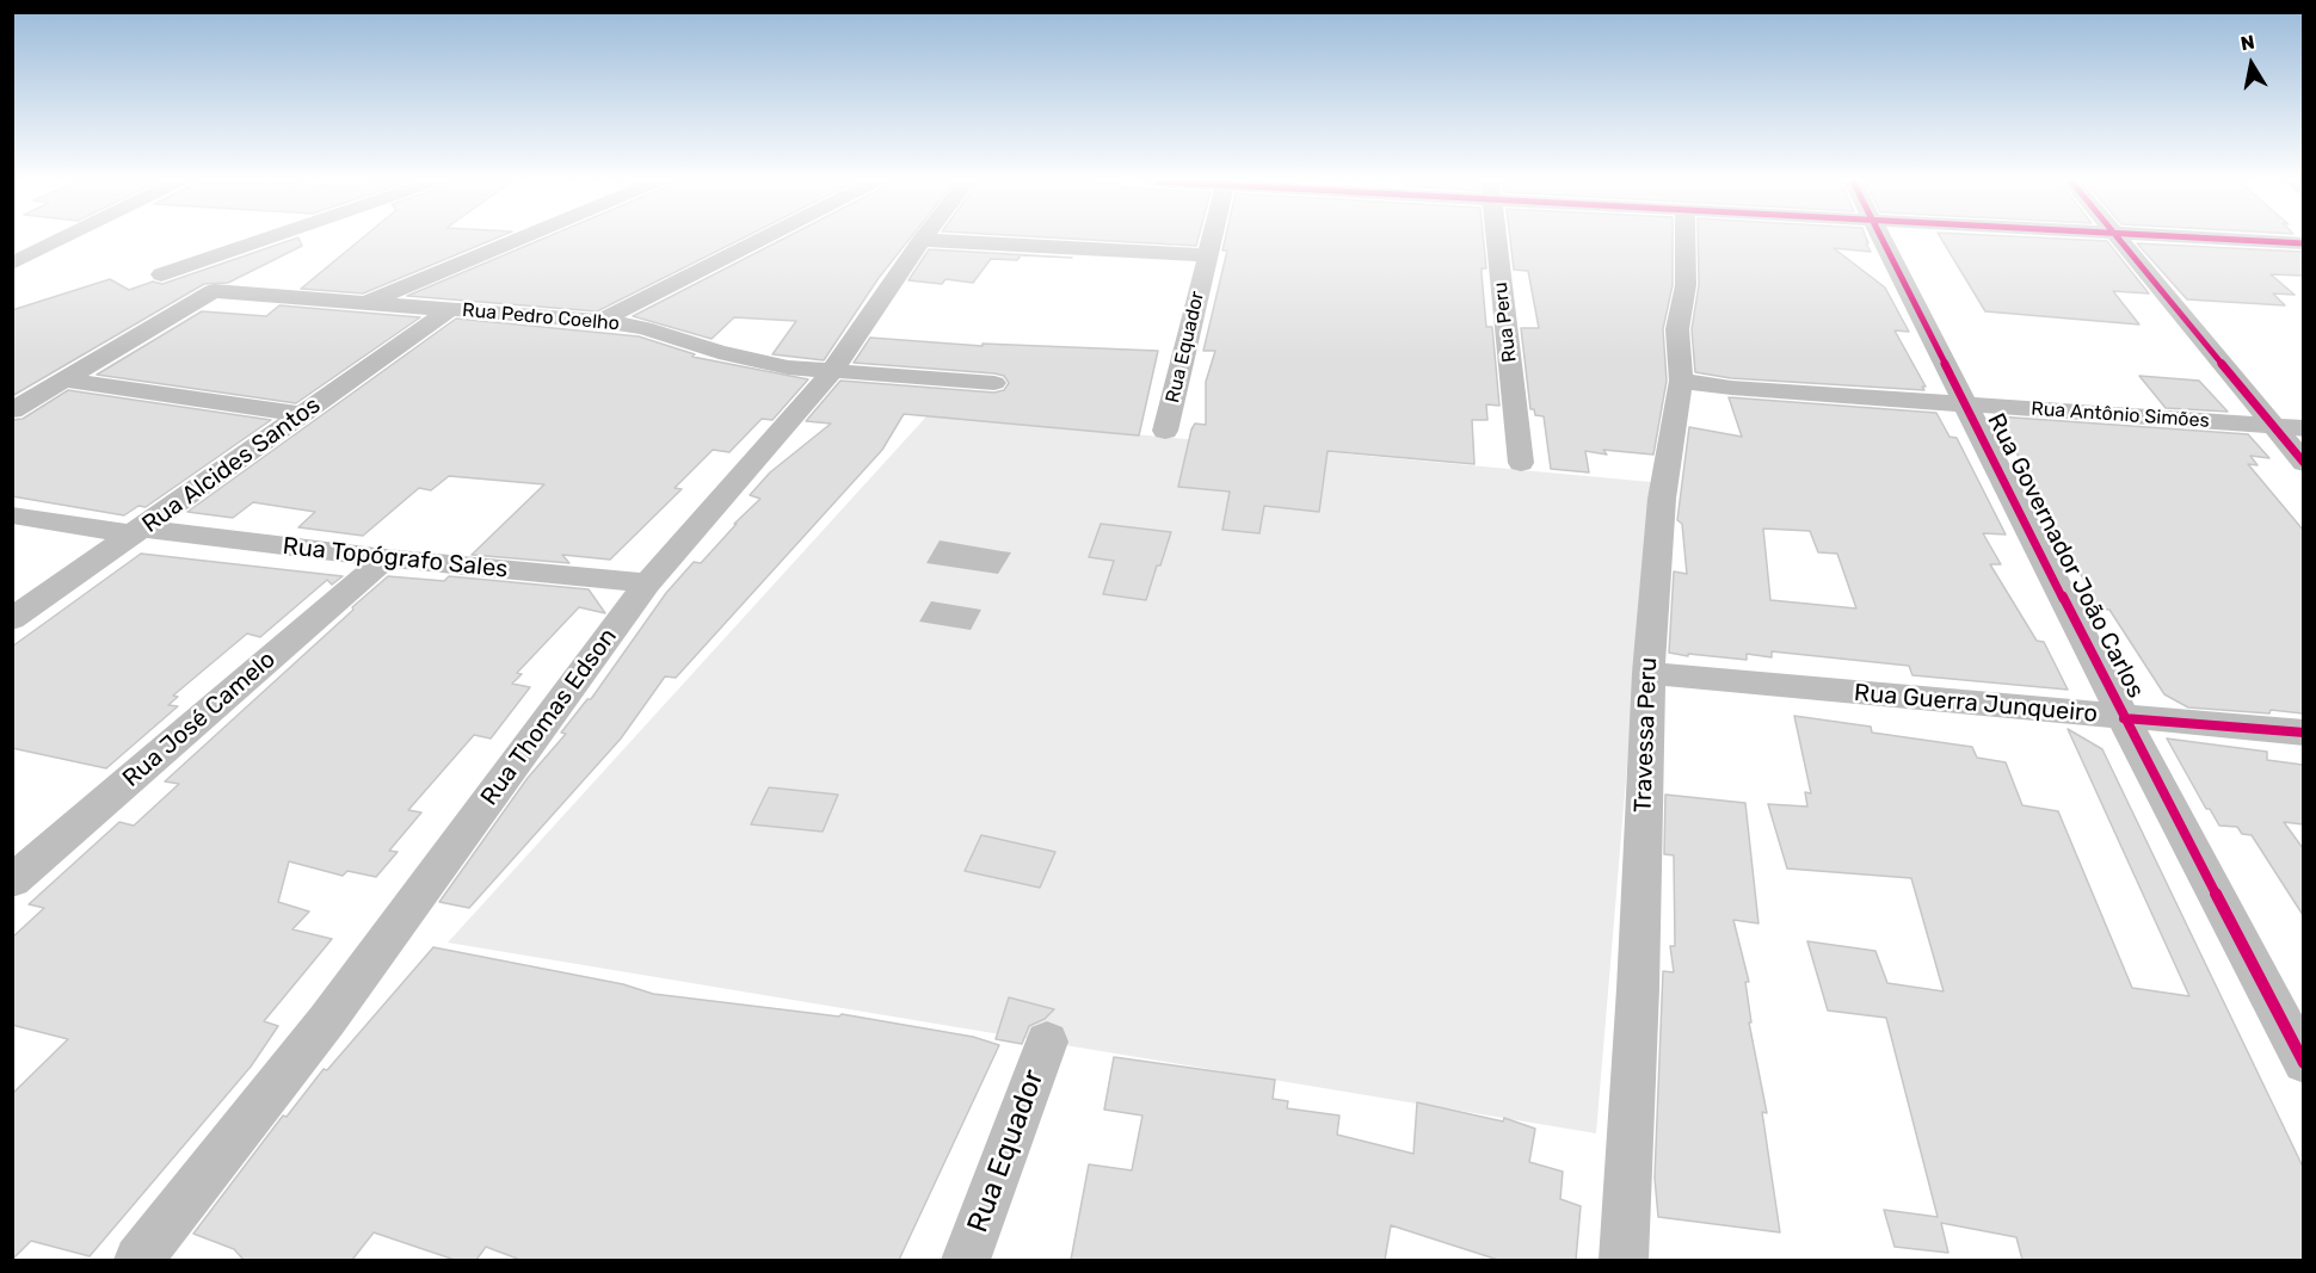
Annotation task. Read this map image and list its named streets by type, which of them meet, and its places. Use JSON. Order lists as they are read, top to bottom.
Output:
{
  "streets": {
    "street": [
      "Rua Pedro Coelho",
      "Rua Peru",
      "Rua Equador",
      "Rua Antônio Simões",
      "Rua Alcides Santos",
      "Rua Governador João Carlos",
      "Rua Topógrafo Sales",
      "Rua Guerra Junqueiro",
      "Rua Thomas Edson",
      "Rua José Camelo",
      "Travessa Peru"
    ]
  },
  "crossings": [
    ["Rua Pedro Coelho", "Rua Alcides Santos"],
    ["Rua Pedro Coelho", "Rua Thomas Edson"],
    ["Rua Antônio Simões", "Rua Governador João Carlos"],
    ["Rua Antônio Simões", "Travessa Peru"],
    ["Rua Alcides Santos", "Rua Topógrafo Sales"],
    ["Rua Governador João Carlos", "Rua Guerra Junqueiro"],
    ["Rua Topógrafo Sales", "Rua Thomas Edson"],
    ["Rua Topógrafo Sales", "Rua José Camelo"],
    ["Rua Guerra Junqueiro", "Travessa Peru"]
  ],
  "north": "top"
}
